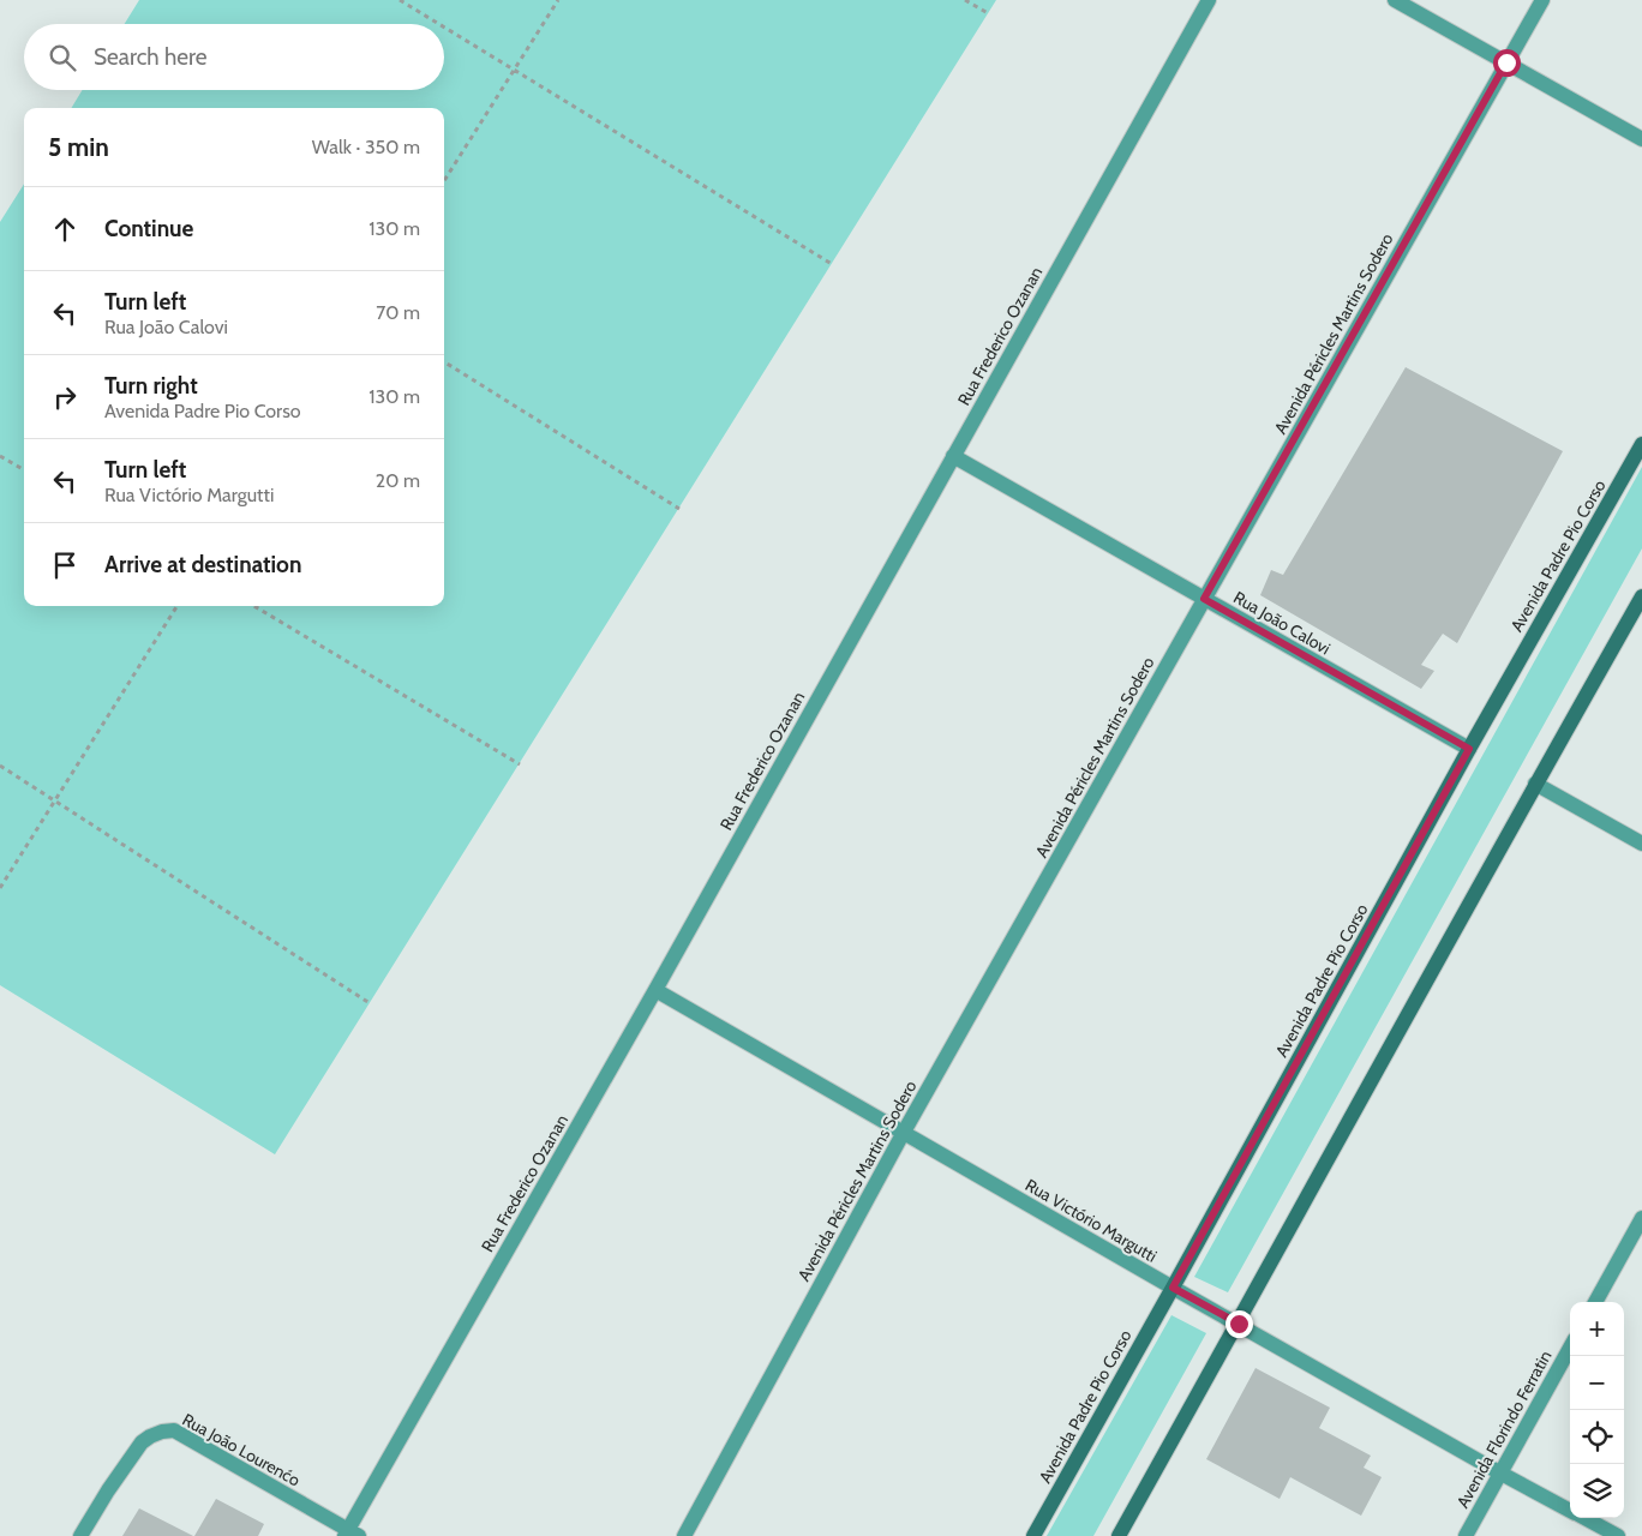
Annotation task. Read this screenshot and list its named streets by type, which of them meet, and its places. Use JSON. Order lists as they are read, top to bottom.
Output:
{
  "streets": {
    "main road": ["Avenida Padre Pio Corso"],
    "street": [
      "Avenida Péricles Martins Sodero",
      "Rua Frederico Ozanan",
      "Rua João Calovi",
      "Rua Victório Margutti",
      "Avenida Florindo Ferratin",
      "Rua João Lourenćo"
    ]
  },
  "crossings": [
    ["Avenida Péricles Martins Sodero", "Rua João Calovi"],
    ["Avenida Péricles Martins Sodero", "Rua Victório Margutti"],
    ["Rua Frederico Ozanan", "Rua João Calovi"],
    ["Rua Frederico Ozanan", "Rua Victório Margutti"],
    ["Rua Frederico Ozanan", "Rua João Lourenćo"],
    ["Avenida Padre Pio Corso", "Rua João Calovi"],
    ["Avenida Padre Pio Corso", "Rua Victório Margutti"],
    ["Rua Victório Margutti", "Avenida Florindo Ferratin"]
  ],
  "page": {
    "search": "Search here",
    "heading": ["5 min", "Walk · 350 m"],
    "list": [
      ["Continue", "130 m"],
      ["Turn left", "Rua João Calovi", "70 m"],
      ["Turn right", "Avenida Padre Pio Corso", "130 m"],
      ["Turn left", "Rua Victório Margutti", "20 m"],
      "Arrive at destination"
    ],
    "map_buttons": ["+", "−"]
  }
}
